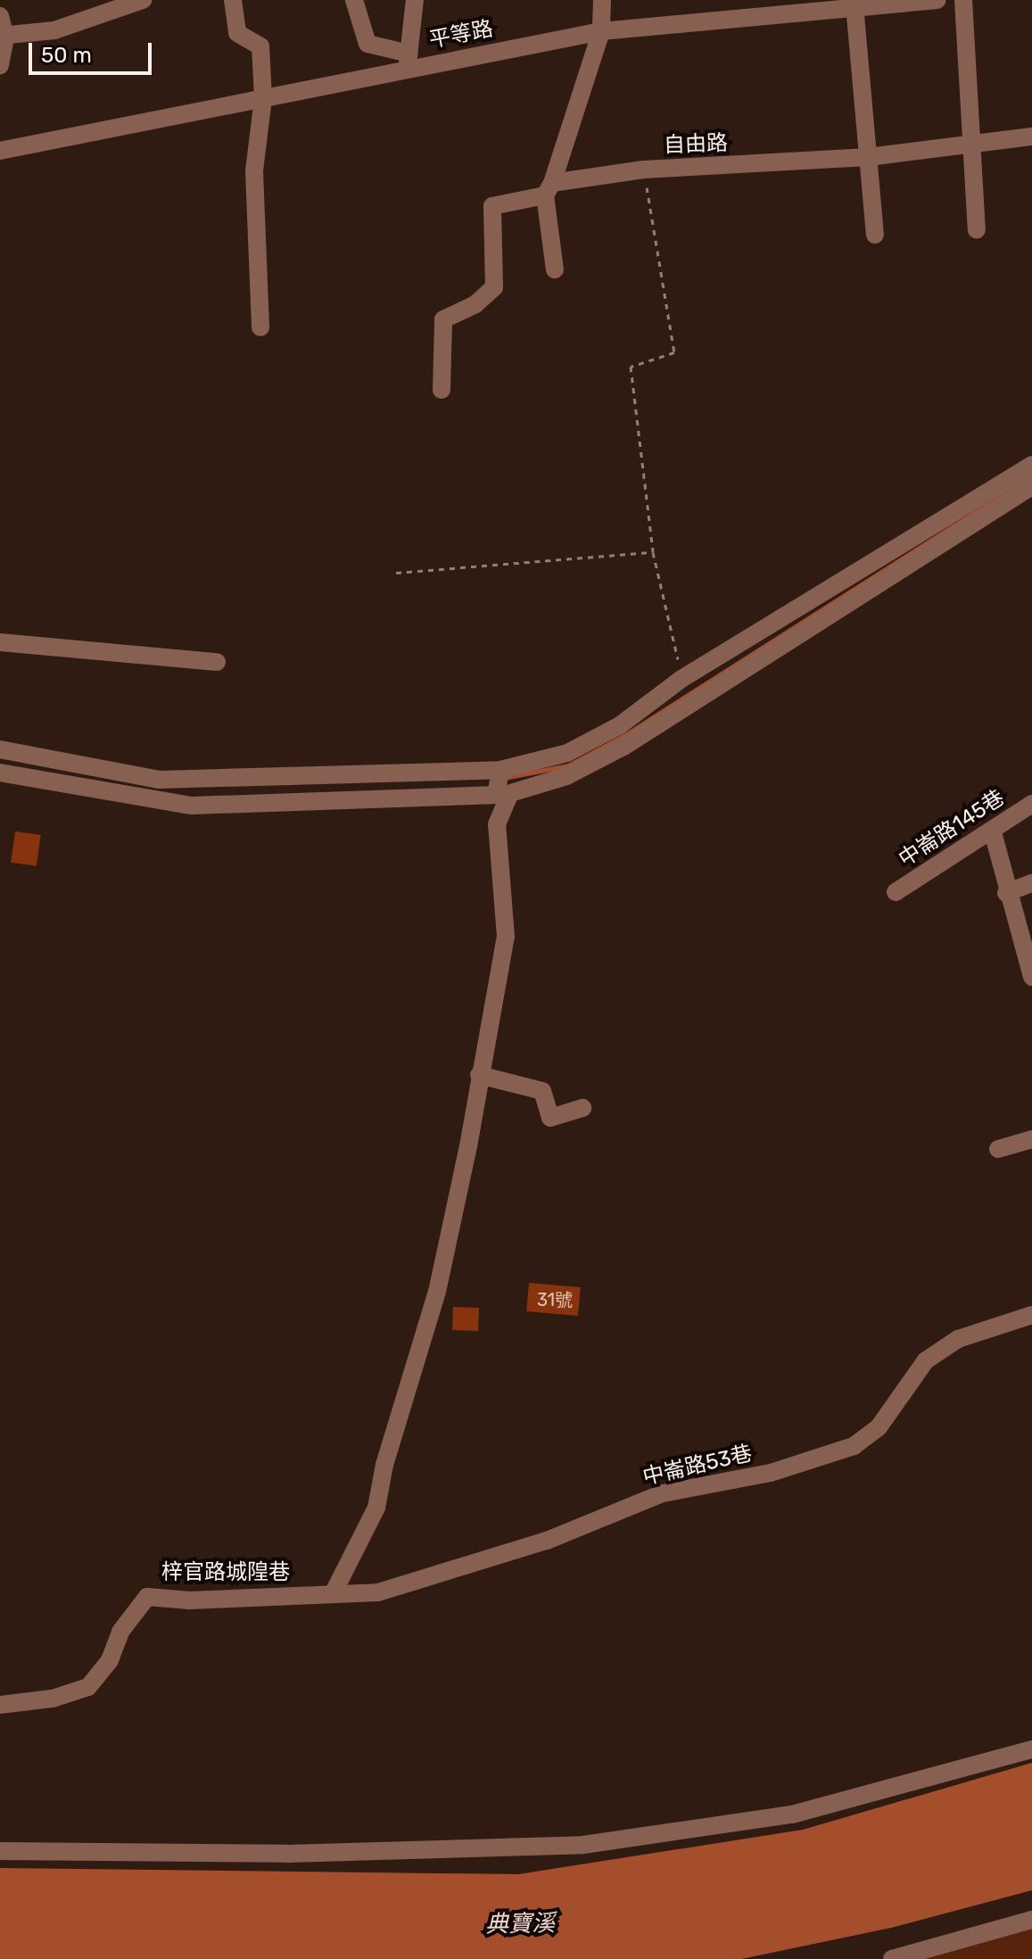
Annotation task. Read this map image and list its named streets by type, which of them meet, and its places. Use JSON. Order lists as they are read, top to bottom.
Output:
{
  "streets": {
    "street": [
      "平等路",
      "自由路",
      "中崙路145巷",
      "中崙路53巷",
      "梓官路城隍巷"
    ]
  },
  "crossings": [
    ["中崙路53巷", "梓官路城隍巷"]
  ],
  "water": ["典寶溪"],
  "house_numbers": ["31號"],
  "scale_bar": "50 m"
}
